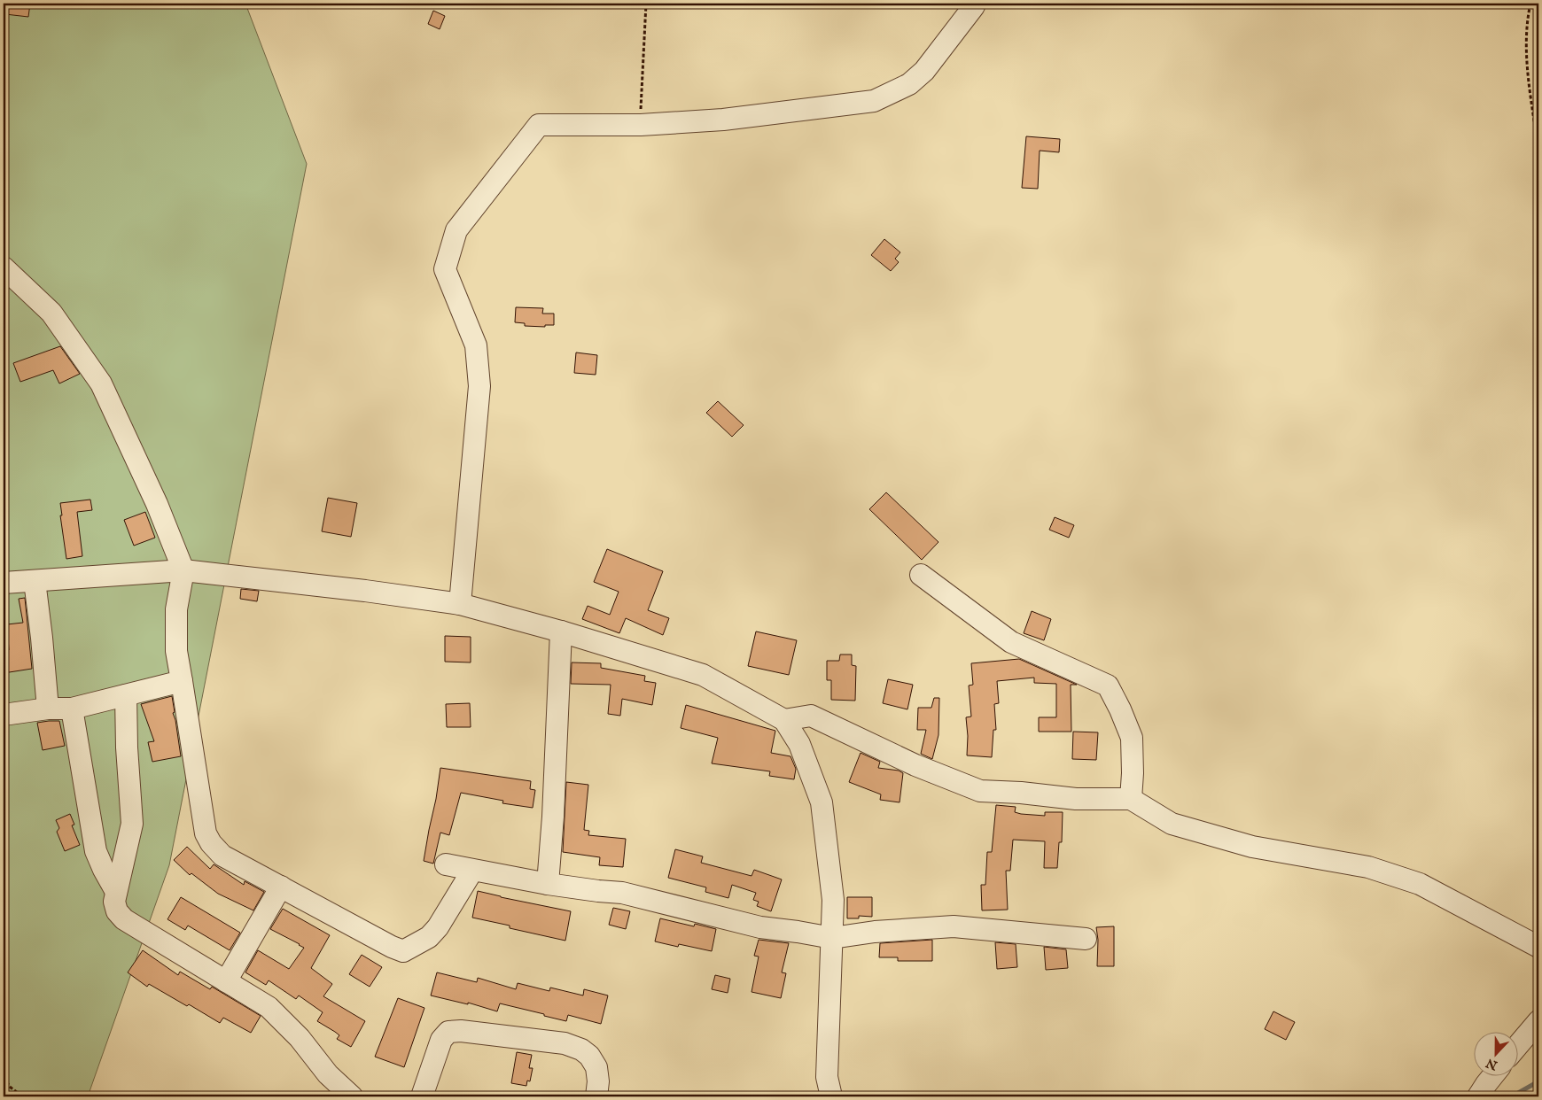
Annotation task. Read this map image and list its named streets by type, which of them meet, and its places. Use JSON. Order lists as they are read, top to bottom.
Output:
{
  "north": "bottom"
}
